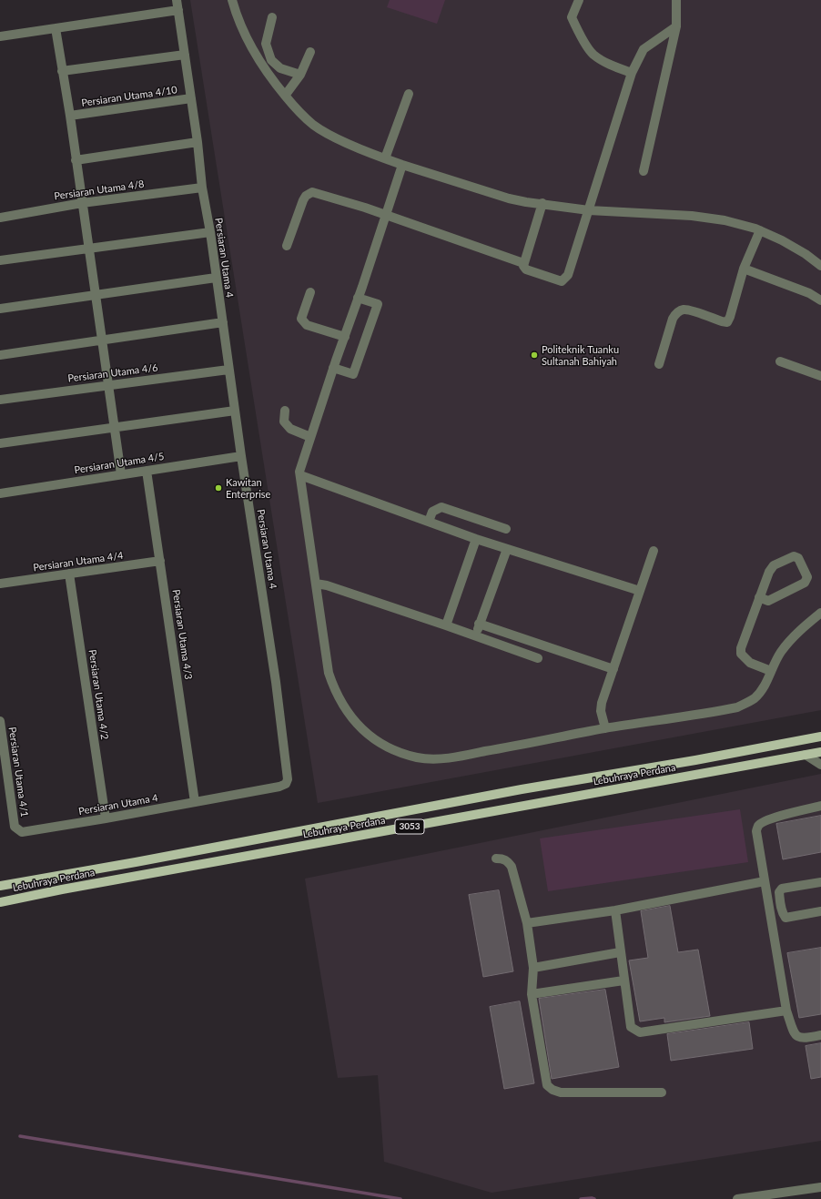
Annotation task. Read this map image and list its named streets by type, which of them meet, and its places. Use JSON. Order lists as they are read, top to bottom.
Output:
{
  "streets": {
    "main road": ["Lebuhraya Perdana", "3053"],
    "street": [
      "Persiaran Utama 4/10",
      "Persiaran Utama 4/8",
      "Persiaran Utama 4",
      "Persiaran Utama 4/6",
      "Persiaran Utama 4/5",
      "Persiaran Utama 4/4",
      "Persiaran Utama 4/3",
      "Persiaran Utama 4/2",
      "Persiaran Utama 4/1"
    ]
  },
  "crossings": [
    ["Persiaran Utama 4/10", "Persiaran Utama 4"],
    ["Persiaran Utama 4/8", "Persiaran Utama 4"],
    ["Persiaran Utama 4", "Persiaran Utama 4/6"],
    ["Persiaran Utama 4", "Persiaran Utama 4/5"],
    ["Persiaran Utama 4", "Persiaran Utama 4/3"],
    ["Persiaran Utama 4", "Persiaran Utama 4/2"],
    ["Persiaran Utama 4", "Persiaran Utama 4/1"],
    ["Persiaran Utama 4/5", "Persiaran Utama 4/3"],
    ["Persiaran Utama 4/4", "Persiaran Utama 4/3"],
    ["Persiaran Utama 4/4", "Persiaran Utama 4/2"]
  ],
  "places": ["Politeknik Tuanku Sultanah Bahiyah", "Kawitan Enterprise"]
}
